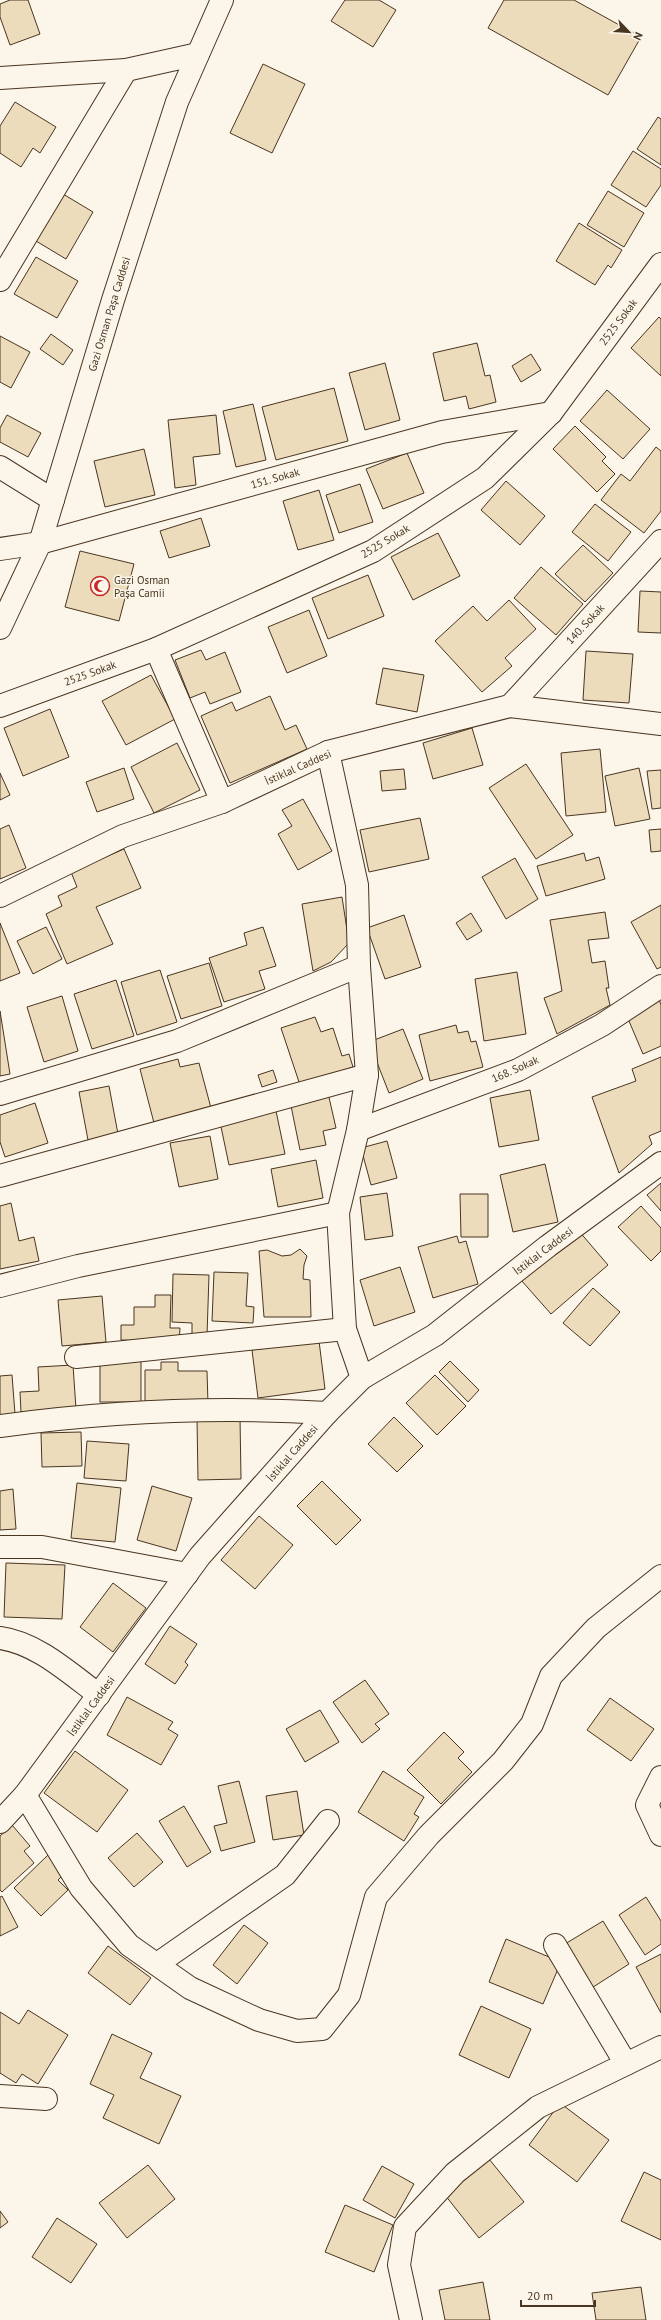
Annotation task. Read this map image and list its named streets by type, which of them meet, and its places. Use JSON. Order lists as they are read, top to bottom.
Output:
{
  "streets": {
    "street": [
      "Gazi Osman Paşa Caddesi",
      "2525 Sokak",
      "151. Sokak",
      "140. Sokak",
      "İstiklal Caddesi",
      "168. Sokak"
    ]
  },
  "crossings": [
    ["Gazi Osman Paşa Caddesi", "151. Sokak"],
    ["2525 Sokak", "151. Sokak"],
    ["140. Sokak", "İstiklal Caddesi"]
  ],
  "places": {
    "mosque": ["Gazi Osman Paşa Camii"]
  },
  "scale_bar": "20 m",
  "north": "bottom right"
}
